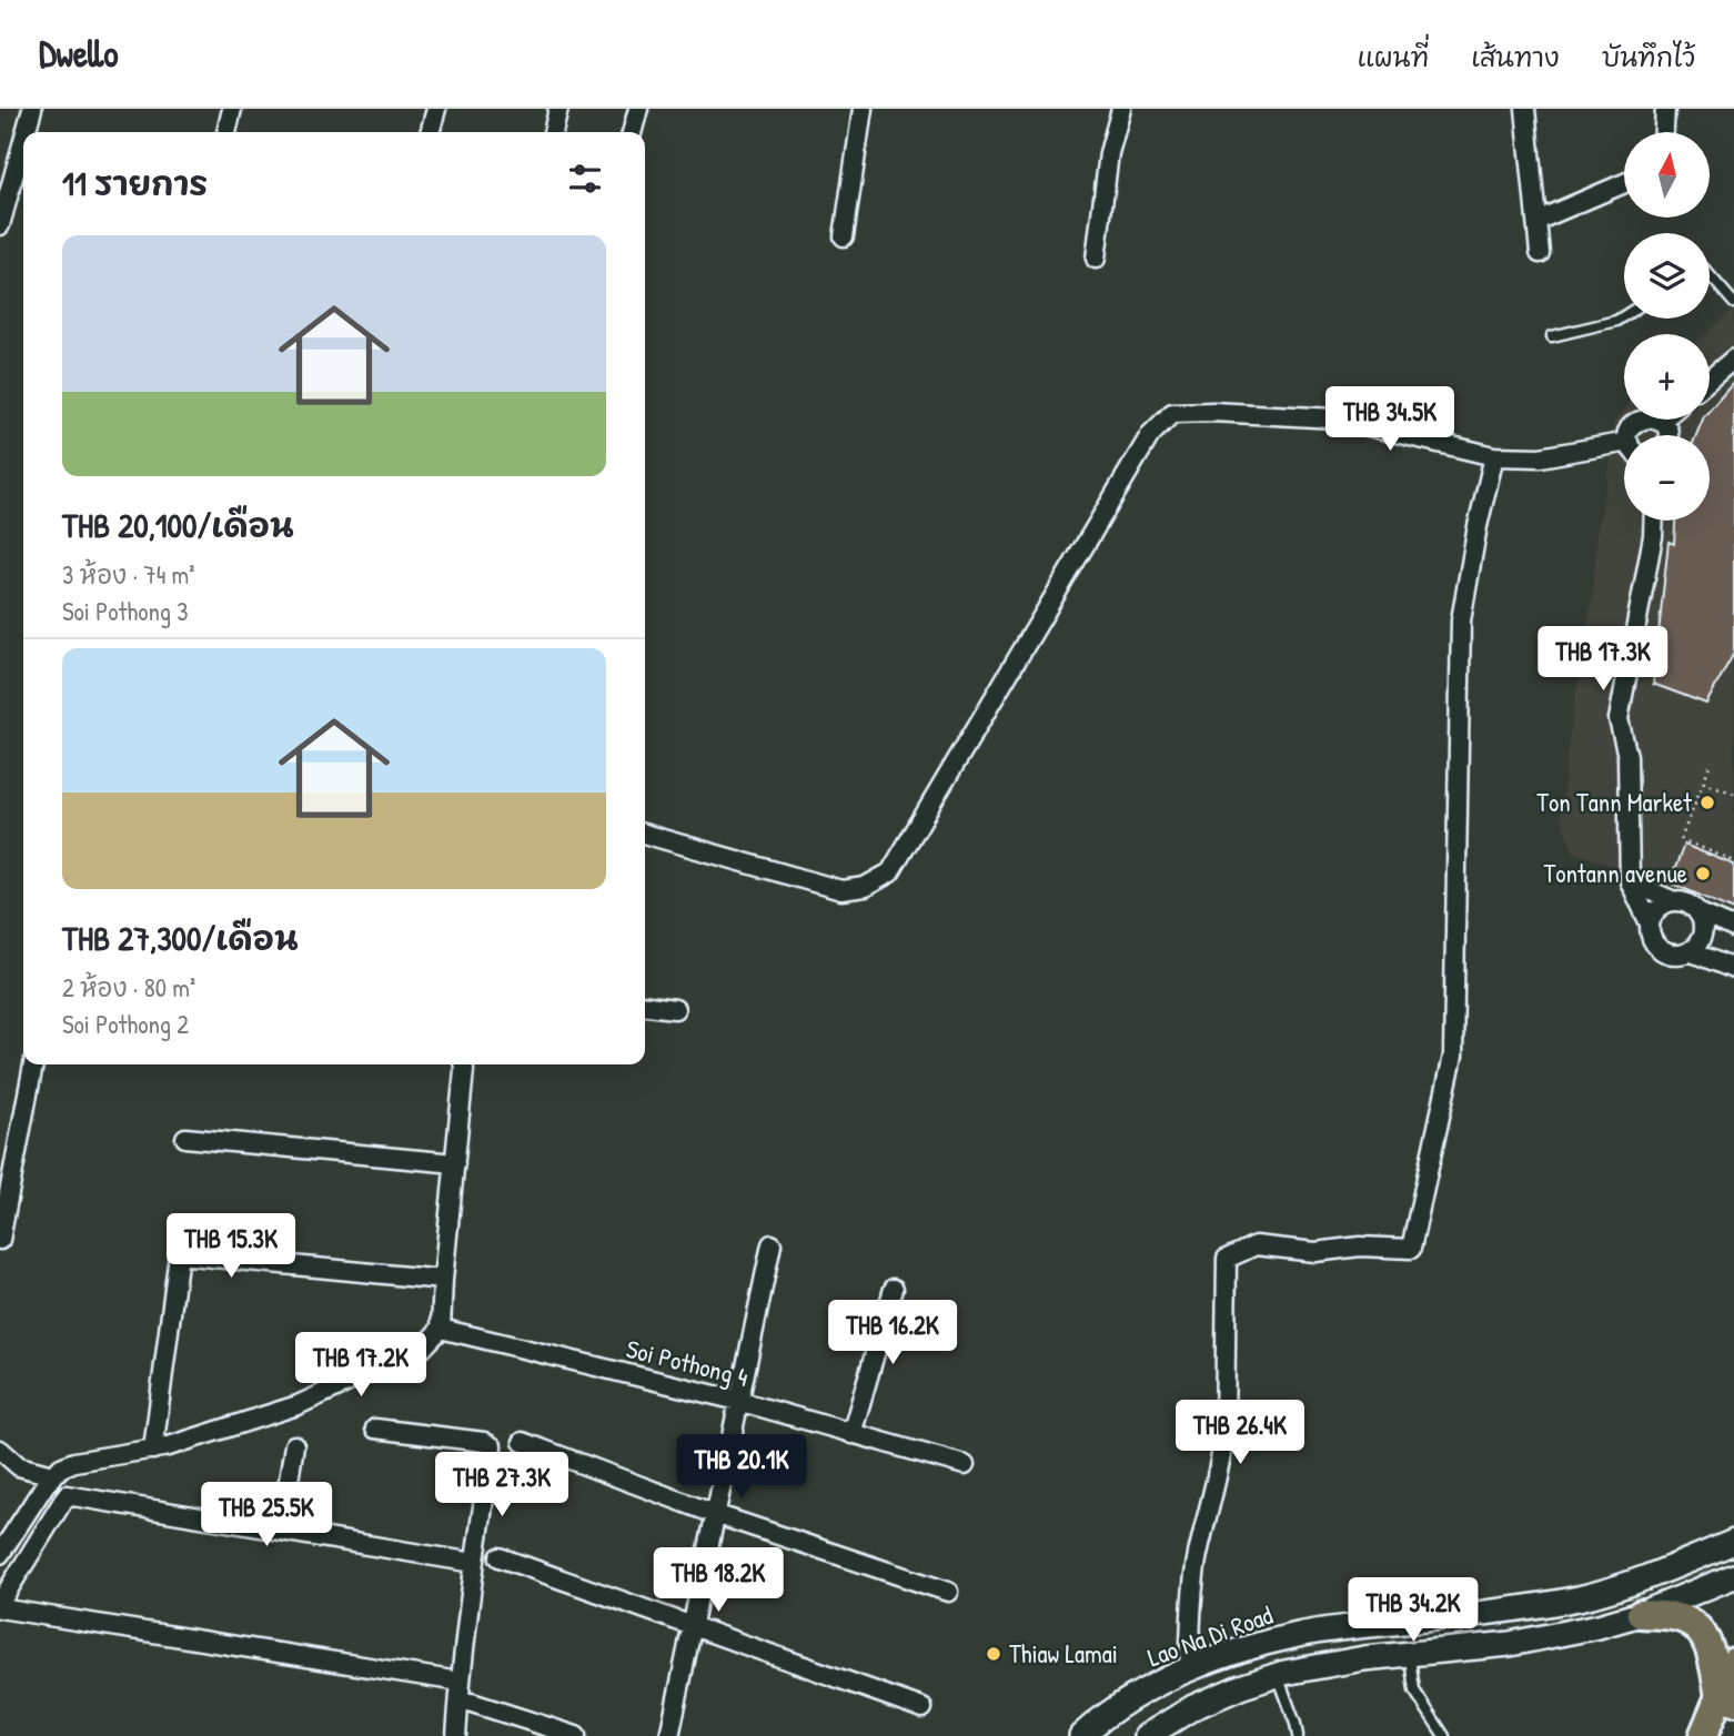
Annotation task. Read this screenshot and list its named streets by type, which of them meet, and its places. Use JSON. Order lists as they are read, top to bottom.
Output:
{
  "streets": {
    "main road": ["Lao Na Di Road"],
    "street": ["Soi Pothong 4"]
  },
  "places": ["Ton Tann Market", "Tontann avenue", "Thiaw Lamai"],
  "north": "top",
  "page": {
    "header": "Dwello",
    "nav": ["แผนที่", "เส้นทาง", "บันทึกไว้"],
    "map_buttons": ["+", "−"],
    "heading": "11 รายการ",
    "list": [
      {
        "name": "THB 20,100/เดือน",
        "note": "3 ห้อง · 74 m² · Soi Pothong 3"
      },
      {
        "name": "THB 27,300/เดือน",
        "note": "2 ห้อง · 80 m² · Soi Pothong 2"
      }
    ],
    "price": [
      "THB 34.5K",
      "THB 17.3K",
      "THB 15.3K",
      "THB 16.2K",
      "THB 17.2K",
      "THB 26.4K",
      "THB 20.1K",
      "THB 27.3K",
      "THB 25.5K",
      "THB 18.2K",
      "THB 34.2K"
    ]
  }
}
